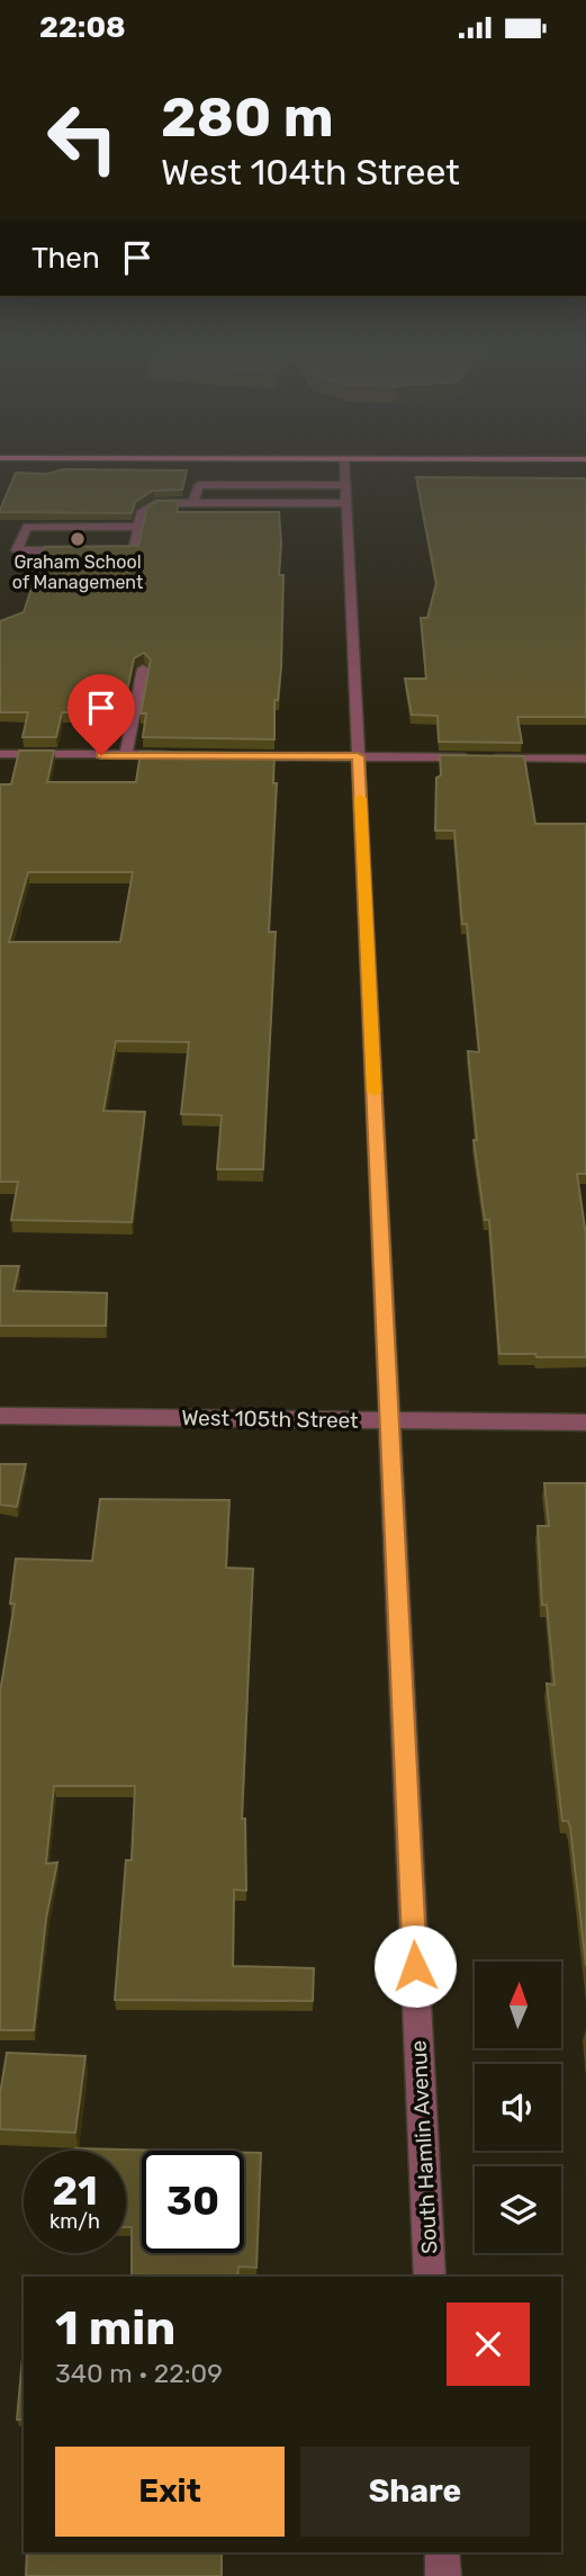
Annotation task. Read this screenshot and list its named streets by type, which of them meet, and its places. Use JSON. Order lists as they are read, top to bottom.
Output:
{
  "streets": {
    "street": ["West 105th Street", "South Hamlin Avenue"]
  },
  "crossings": [
    ["West 105th Street", "South Hamlin Avenue"]
  ],
  "places": ["Graham School of Management"],
  "north": "top",
  "page": {
    "status": "22:08",
    "turn": ["280 m", "West 104th Street"],
    "then": "Then",
    "speed": "21 km/h",
    "limit": "30",
    "heading": ["1 min", "340 m · 22:09"],
    "buttons": ["Exit", "Share"]
  }
}
